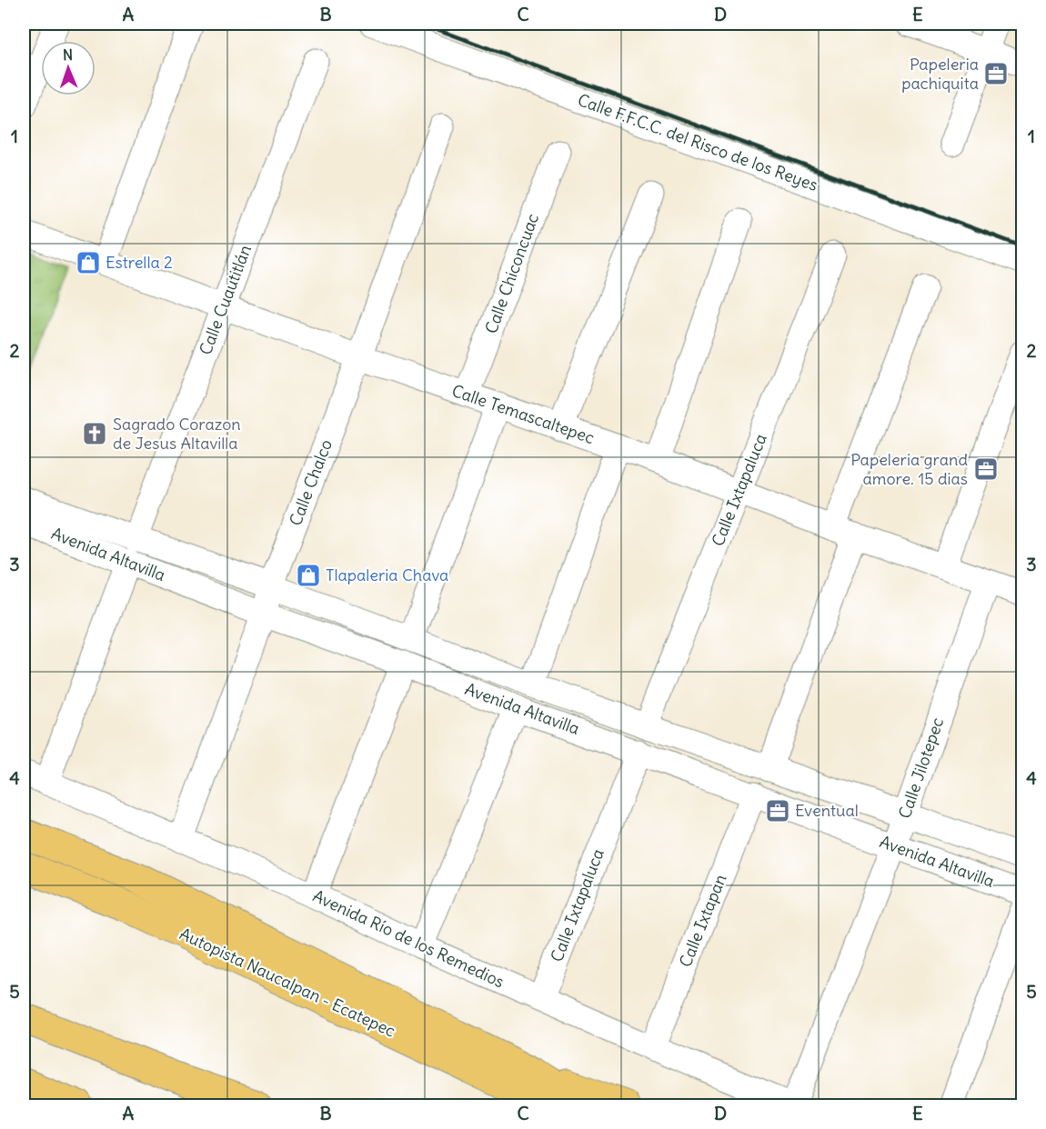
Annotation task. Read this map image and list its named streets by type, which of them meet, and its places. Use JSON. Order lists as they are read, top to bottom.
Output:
{
  "streets": {
    "highway": ["Autopista Naucalpan - Ecatepec"],
    "street": [
      "Calle F.F.C.C. del Risco de los Reyes",
      "Calle Chiconcuac",
      "Calle Cuautitlán",
      "Calle Temascaltepec",
      "Calle Chalco",
      "Calle Ixtapaluca",
      "Avenida Altavilla",
      "Calle Jilotepec",
      "Calle Ixtapan",
      "Avenida Río de los Remedios"
    ]
  },
  "crossings": [
    ["Calle Chiconcuac", "Calle Temascaltepec"],
    ["Calle Cuautitlán", "Calle Temascaltepec"],
    ["Calle Cuautitlán", "Avenida Altavilla"],
    ["Calle Cuautitlán", "Avenida Río de los Remedios"],
    ["Calle Temascaltepec", "Calle Chalco"],
    ["Calle Temascaltepec", "Calle Ixtapaluca"],
    ["Calle Temascaltepec", "Calle Jilotepec"],
    ["Calle Chalco", "Avenida Altavilla"],
    ["Calle Chalco", "Avenida Río de los Remedios"],
    ["Calle Ixtapaluca", "Avenida Altavilla"],
    ["Calle Ixtapaluca", "Avenida Río de los Remedios"],
    ["Avenida Altavilla", "Calle Jilotepec"],
    ["Avenida Altavilla", "Calle Ixtapan"],
    ["Calle Jilotepec", "Avenida Río de los Remedios"],
    ["Calle Ixtapan", "Avenida Río de los Remedios"]
  ],
  "places": {
    "office": ["Papeleria pachiquita", "Papeleria grand amore. 15 dias", "Eventual"],
    "shop": ["Estrella 2", "Tlapaleria Chava"],
    "church": ["Sagrado Corazon de Jesus Altavilla"]
  },
  "north": "top",
  "grid": {
    "columns": [
      "A",
      "B",
      "C",
      "D",
      "E"
    ],
    "rows": [
      "1",
      "2",
      "3",
      "4",
      "5"
    ]
  }
}
